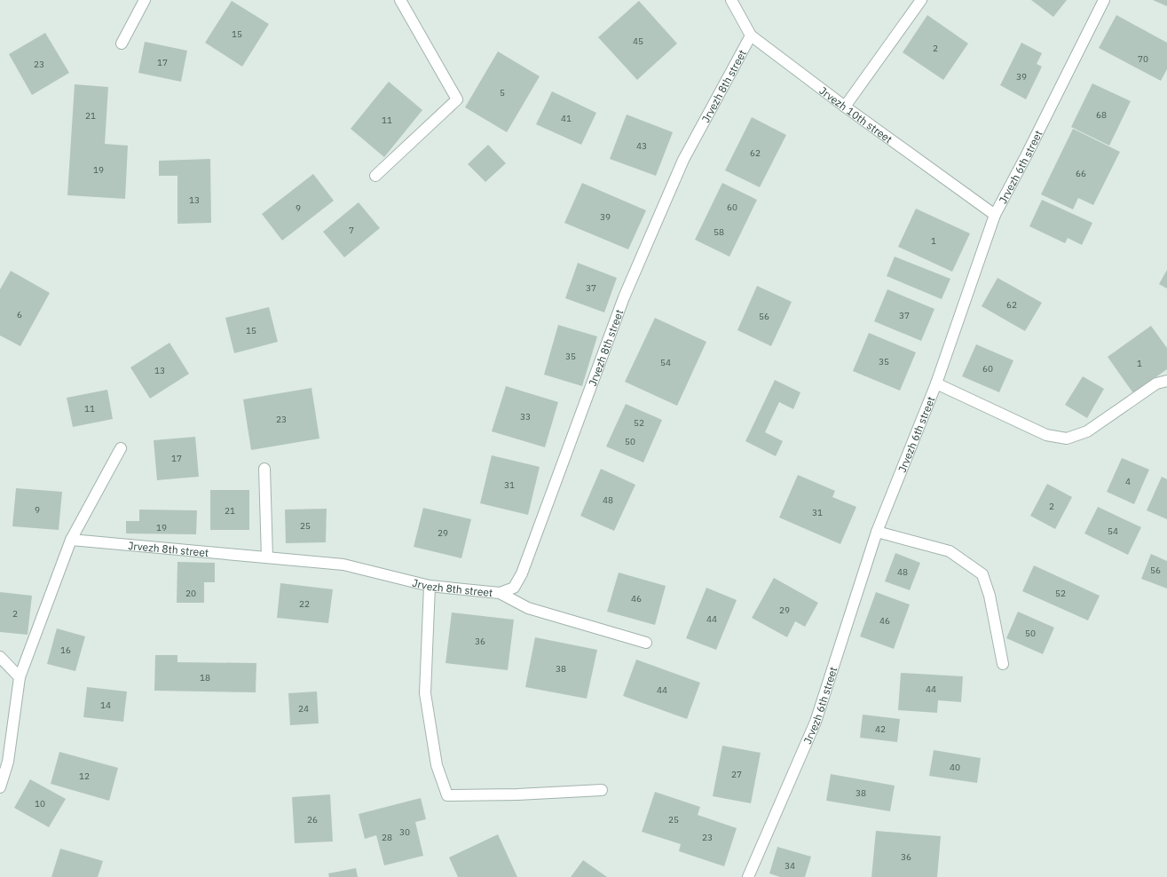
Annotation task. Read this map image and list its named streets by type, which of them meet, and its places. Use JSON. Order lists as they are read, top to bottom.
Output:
{
  "streets": {
    "street": ["Jrvezh 8th street", "Jrvezh 10th street", "Jrvezh 6th street"]
  },
  "crossings": [
    ["Jrvezh 8th street", "Jrvezh 10th street"],
    ["Jrvezh 10th street", "Jrvezh 6th street"]
  ],
  "house_numbers": [
    "15",
    "45",
    "2",
    "70",
    "17",
    "23",
    "39",
    "5",
    "68",
    "21",
    "41",
    "11",
    "43",
    "62",
    "19",
    "66",
    "13",
    "60",
    "9",
    "39",
    "7",
    "58",
    "1",
    "37",
    "62",
    "6",
    "37",
    "56",
    "15",
    "35",
    "35",
    "54",
    "1",
    "60",
    "13",
    "11",
    "33",
    "23",
    "52",
    "50",
    "17",
    "4",
    "31",
    "48",
    "2",
    "9",
    "21",
    "31",
    "25",
    "19",
    "54",
    "29",
    "56",
    "48",
    "20",
    "52",
    "46",
    "22",
    "29",
    "2",
    "44",
    "46",
    "50",
    "36",
    "16",
    "38",
    "18",
    "44",
    "44",
    "14",
    "24",
    "42",
    "40",
    "27",
    "12",
    "38",
    "10",
    "26",
    "25",
    "30",
    "28",
    "23",
    "36",
    "34"
  ]
}
